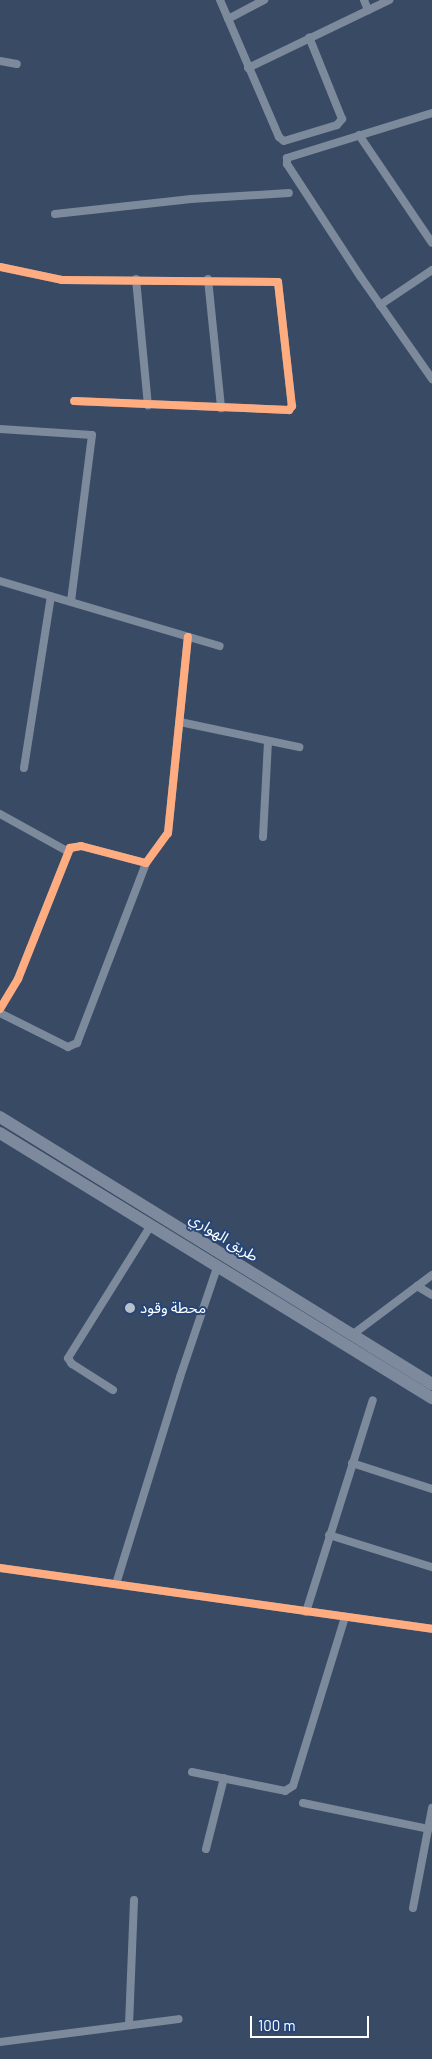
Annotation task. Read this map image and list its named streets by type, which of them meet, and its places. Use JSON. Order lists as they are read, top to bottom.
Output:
{
  "streets": {
    "highway": ["طريق الهواري"]
  },
  "places": ["محطة وقود"],
  "scale_bar": "100 m"
}
